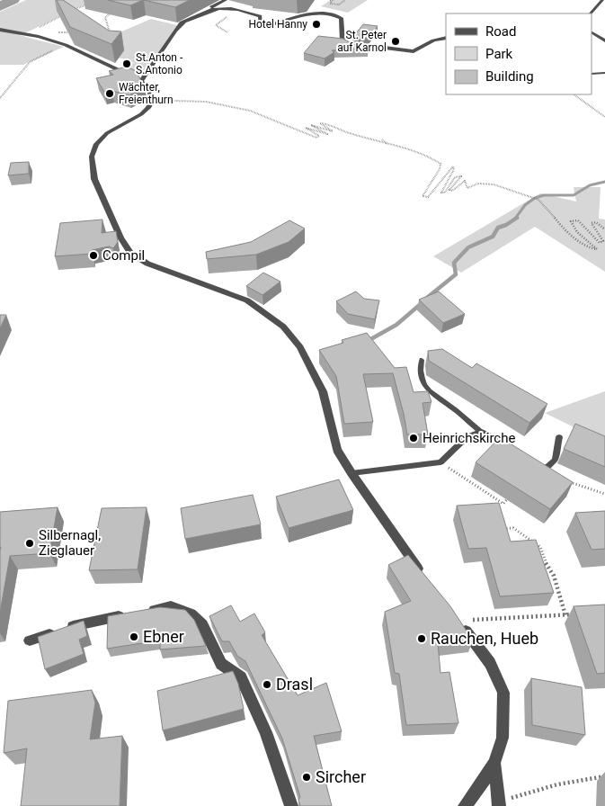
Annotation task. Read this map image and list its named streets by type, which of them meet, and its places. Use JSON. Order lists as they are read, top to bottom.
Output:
{
  "places": [
    "Hotel Hanny",
    "St. Peter auf Karnol",
    "St.Anton - S.Antonio",
    "Wächter, Freienthurn",
    "Compil",
    "Heinrichskirche",
    "Silbernagl, Zieglauer",
    "Ebner",
    "Rauchen, Hueb",
    "Drasl",
    "Sircher"
  ],
  "legend": ["Road", "Park", "Building"]
}
